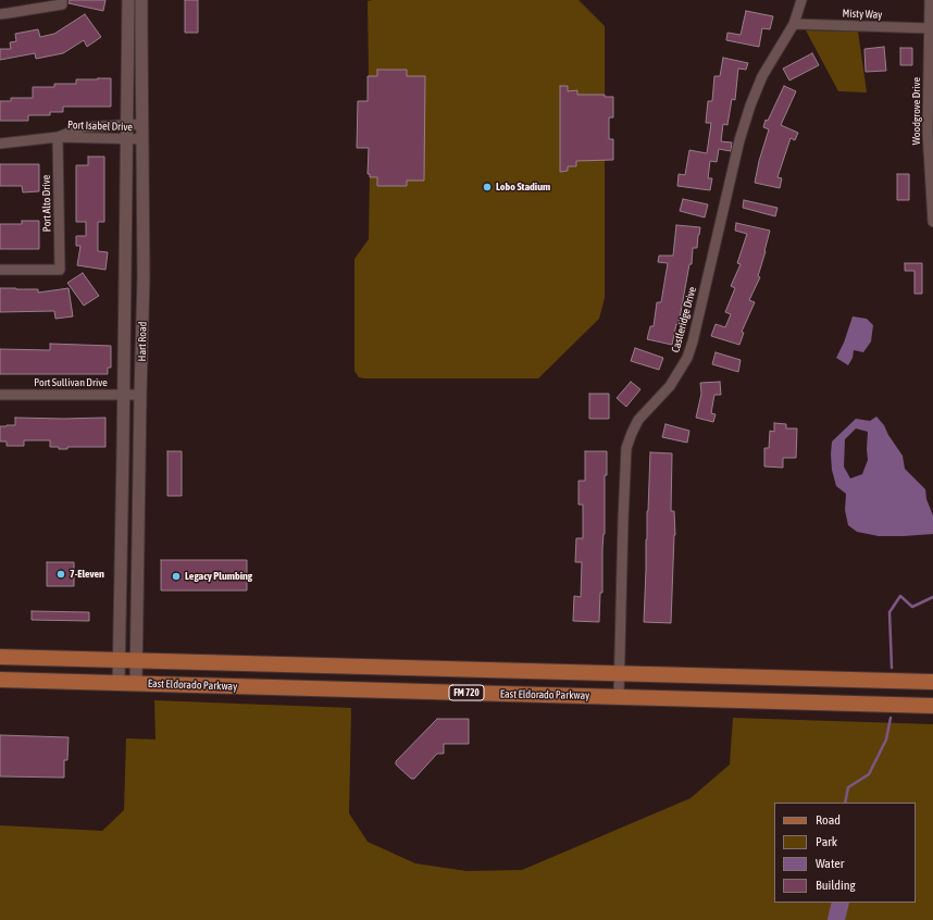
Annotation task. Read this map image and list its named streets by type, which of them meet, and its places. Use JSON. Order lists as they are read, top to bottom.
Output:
{
  "streets": {
    "main road": ["East Eldorado Parkway", "FM 720"],
    "street": [
      "Misty Way",
      "Woodgrove Drive",
      "Port Isabel Drive",
      "Port Alto Drive",
      "Castleridge Drive",
      "Hart Road",
      "Port Sullivan Drive"
    ]
  },
  "crossings": [
    ["Misty Way", "Woodgrove Drive"],
    ["Misty Way", "Castleridge Drive"],
    ["Port Isabel Drive", "Port Alto Drive"],
    ["Port Isabel Drive", "Hart Road"],
    ["Castleridge Drive", "East Eldorado Parkway"],
    ["Castleridge Drive", "FM 720"],
    ["Hart Road", "Port Sullivan Drive"],
    ["Hart Road", "East Eldorado Parkway"],
    ["Hart Road", "FM 720"]
  ],
  "places": ["Lobo Stadium", "7-Eleven", "Legacy Plumbing"],
  "legend": [
    "Road",
    "Park",
    "Water",
    "Building"
  ]
}
